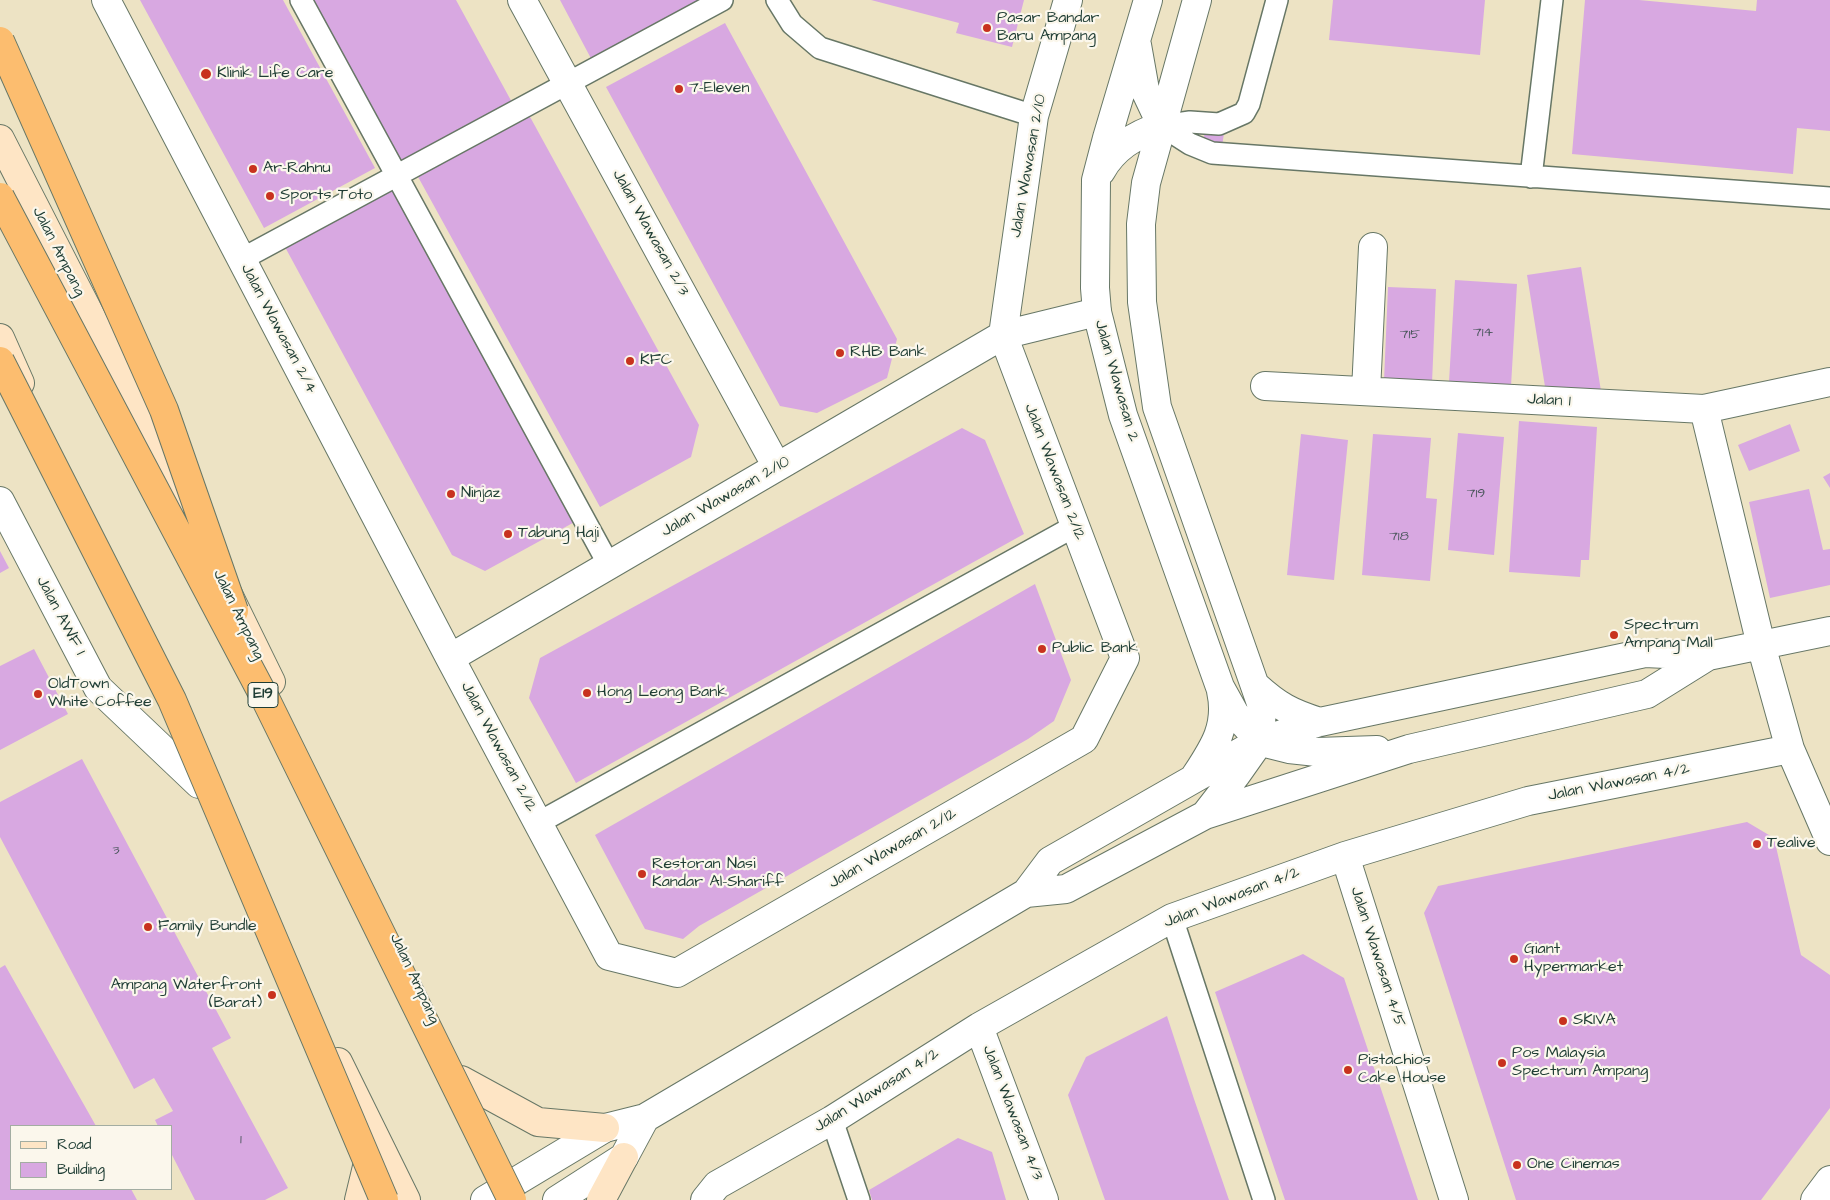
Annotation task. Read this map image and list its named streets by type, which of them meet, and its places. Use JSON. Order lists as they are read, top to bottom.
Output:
{
  "streets": {
    "highway": ["E19"],
    "main road": ["Jalan Ampang"],
    "street": [
      "Jalan Wawasan 2/10",
      "Jalan Wawasan 2/3",
      "Jalan Wawasan 2/4",
      "Jalan Wawasan 2",
      "Jalan 1",
      "Jalan Wawasan 2/12",
      "Jalan AWF 1",
      "Jalan Wawasan 4/2",
      "Jalan Wawasan 4/5",
      "Jalan Wawasan 4/3"
    ]
  },
  "crossings": [
    ["Jalan Wawasan 2/10", "Jalan Wawasan 2/3"],
    ["Jalan Wawasan 2/10", "Jalan Wawasan 2/4"],
    ["Jalan Wawasan 2/10", "Jalan Wawasan 2"],
    ["Jalan Wawasan 2/10", "Jalan Wawasan 2/12"],
    ["Jalan Ampang", "E19"],
    ["Jalan Wawasan 2/4", "Jalan Wawasan 2/12"],
    ["Jalan Wawasan 4/2", "Jalan Wawasan 4/5"],
    ["Jalan Wawasan 4/2", "Jalan Wawasan 4/3"]
  ],
  "places": [
    "Pasar Bandar Baru Ampang",
    "Klinik Life Care",
    "7-Eleven",
    "Ar-Rahnu",
    "Sports Toto",
    "RHB Bank",
    "KFC",
    "Ninjaz",
    "Tabung Haji",
    "Spectrum Ampang Mall",
    "Public Bank",
    "Hong Leong Bank",
    "OldTown White Coffee",
    "Tealive",
    "Restoran Nasi Kandar Al-Shariff",
    "Family Bundle",
    "Giant Hypermarket",
    "Ampang Waterfront (Barat)",
    "SKIVA",
    "Pos Malaysia Spectrum Ampang",
    "Pistachios Cake House",
    "One Cinemas"
  ],
  "house_numbers": [
    "714",
    "715",
    "719",
    "718",
    "3",
    "1"
  ],
  "legend": ["Road", "Building"]
}
